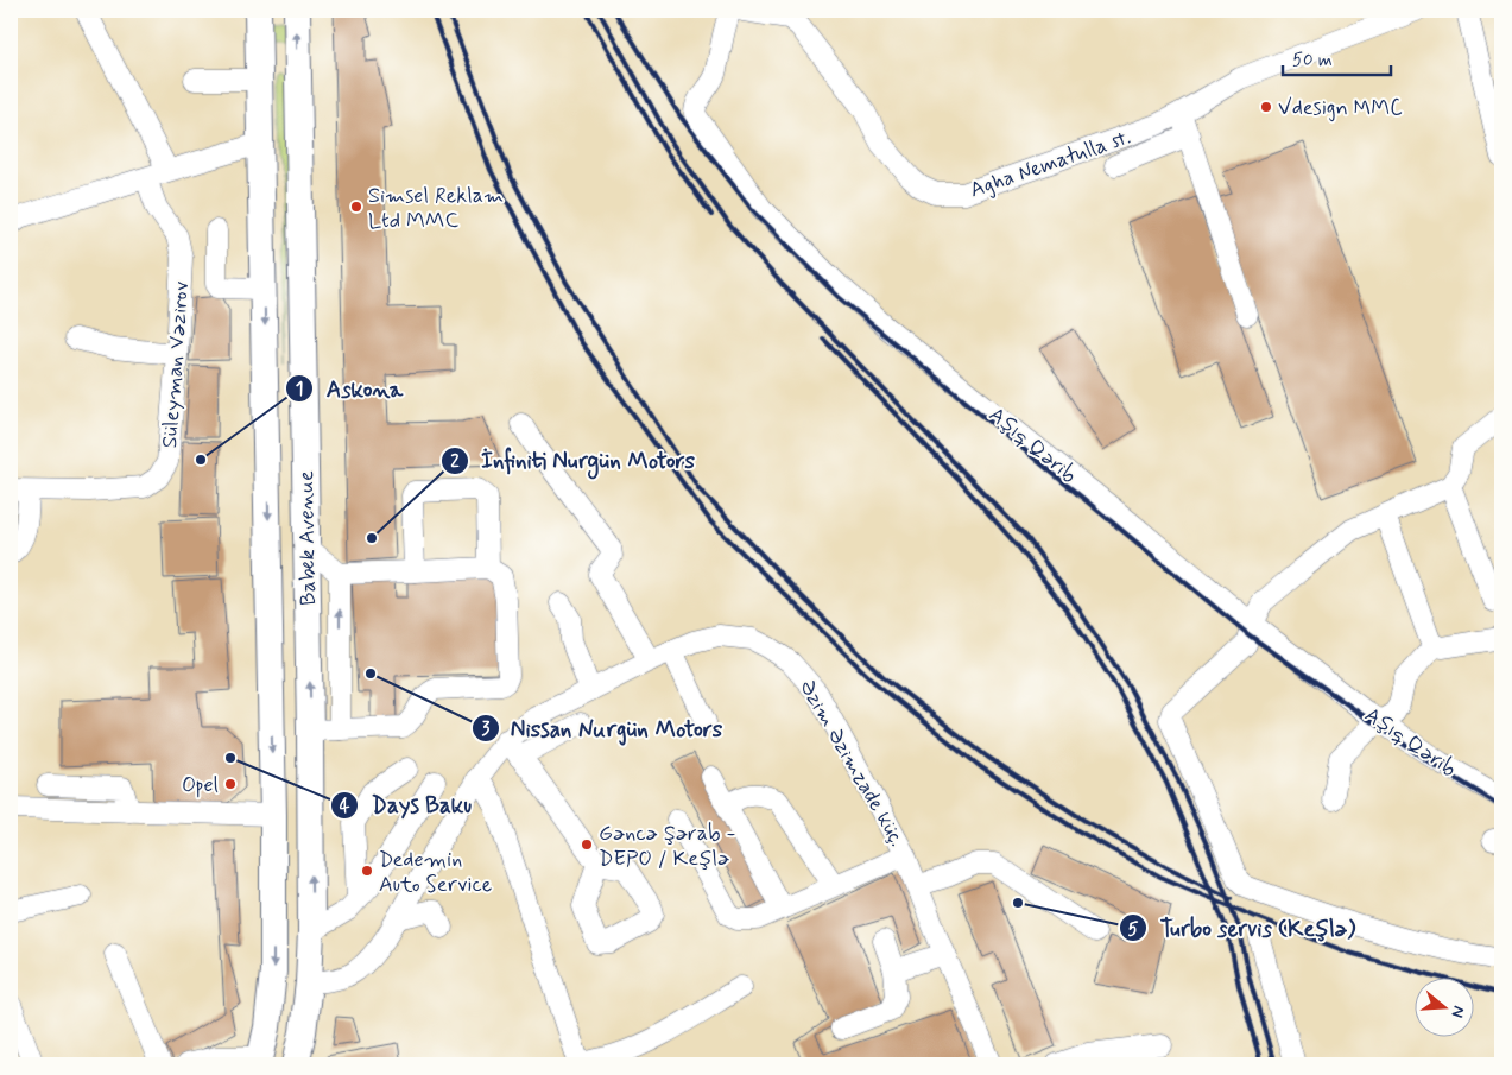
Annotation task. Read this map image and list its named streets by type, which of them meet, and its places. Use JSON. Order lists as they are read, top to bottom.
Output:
{
  "streets": {
    "main road": ["Babek Avenue"],
    "street": [
      "Agha Nematulla st.",
      "Süleyman Vəzirov",
      "Aşıq Qərib",
      "Əzim Əzimzade küç."
    ]
  },
  "crossings": [
    ["Babek Avenue", "Əzim Əzimzade küç."]
  ],
  "places": [
    "Vdesign MMC",
    "Simsel Reklam Ltd MMC",
    "Askona",
    "İnfiniti Nurgün Motors",
    "Nissan Nurgün Motors",
    "Days Baku",
    "Opel",
    "Gəncə Şərab - DEPO / Keşlə",
    "Dedemin Auto Service",
    "Turbo servis (Keşlə)"
  ],
  "scale_bar": "50 m",
  "north": "right"
}
